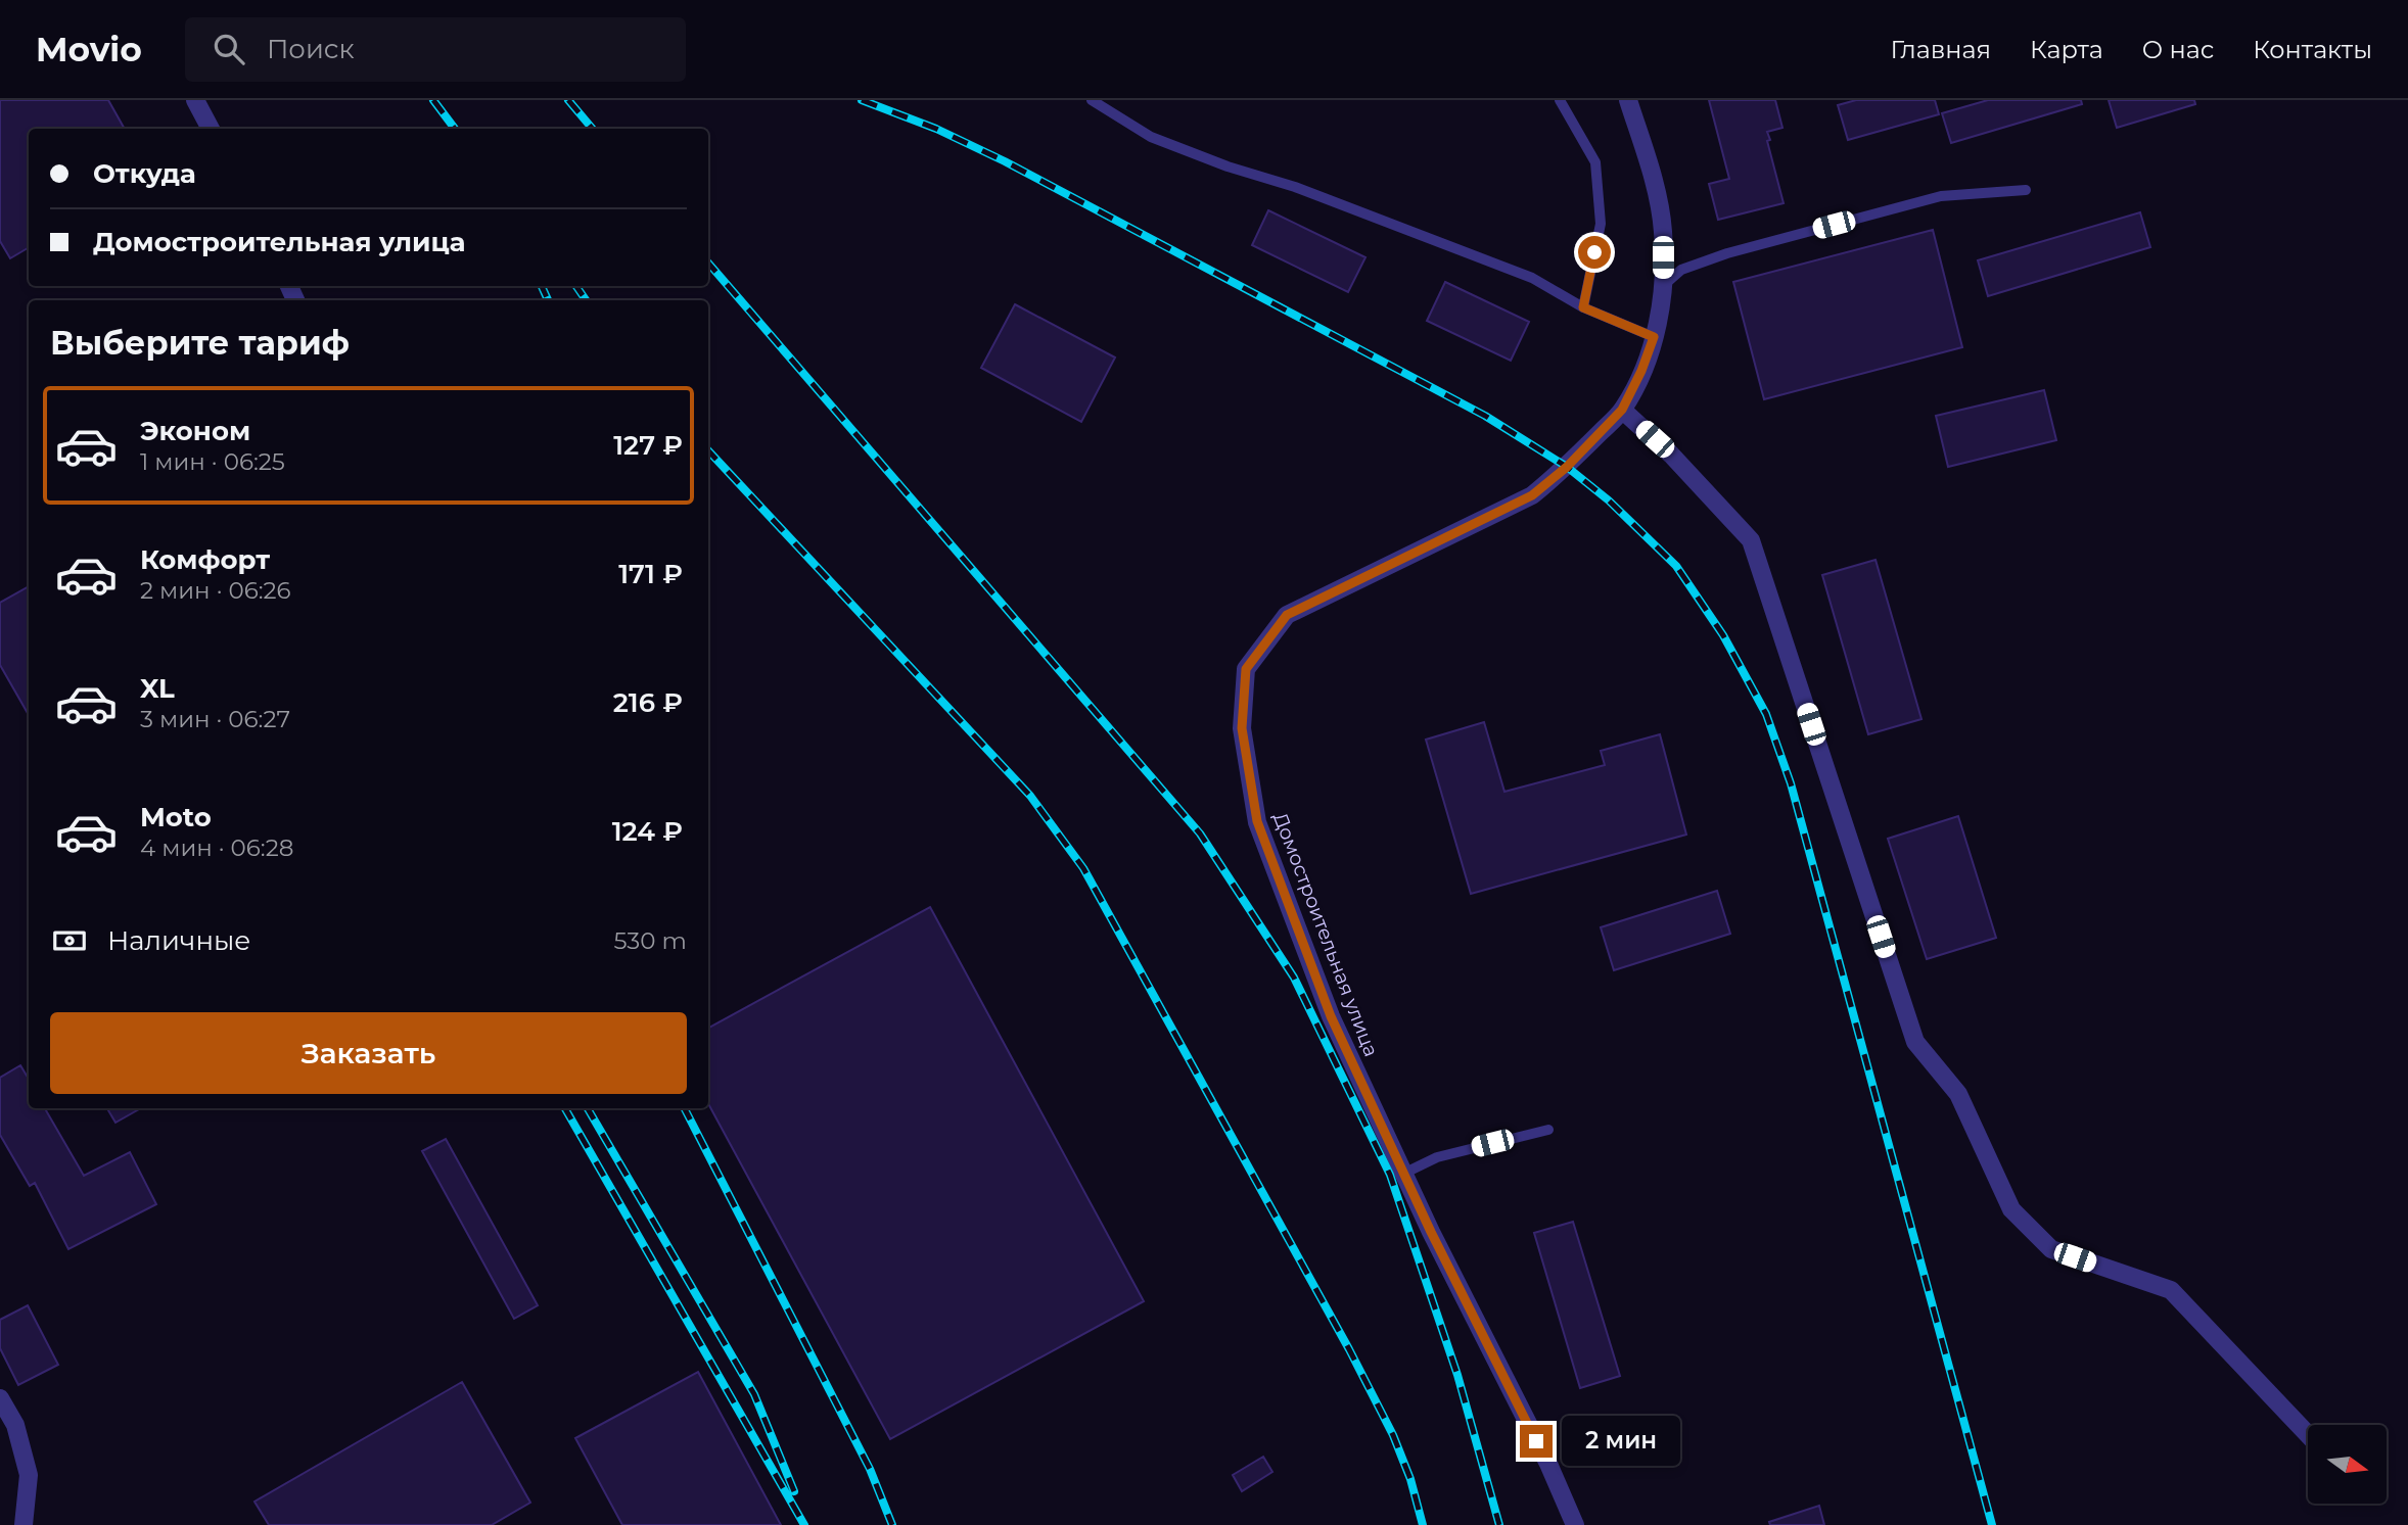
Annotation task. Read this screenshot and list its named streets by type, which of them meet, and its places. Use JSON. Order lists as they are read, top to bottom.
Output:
{
  "streets": {
    "street": ["Домостроительная улица"]
  },
  "north": "right",
  "page": {
    "header": "Movio",
    "search": "Поиск",
    "nav": [
      "Главная",
      "Карта",
      "О нас",
      "Контакты"
    ],
    "banner": ["Откуда", "Домостроительная улица"],
    "heading": "Выберите тариф",
    "list": [
      {
        "name": "Эконом",
        "note": "1 мин · 06:25",
        "value": "127 ₽"
      },
      {
        "name": "Комфорт",
        "note": "2 мин · 06:26",
        "value": "171 ₽"
      },
      {
        "name": "XL",
        "note": "3 мин · 06:27",
        "value": "216 ₽"
      },
      {
        "name": "Moto",
        "note": "4 мин · 06:28",
        "value": "124 ₽"
      }
    ],
    "pay": ["Наличные", "530 m"],
    "buttons": "Заказать",
    "bubble": "2 мин"
  }
}
